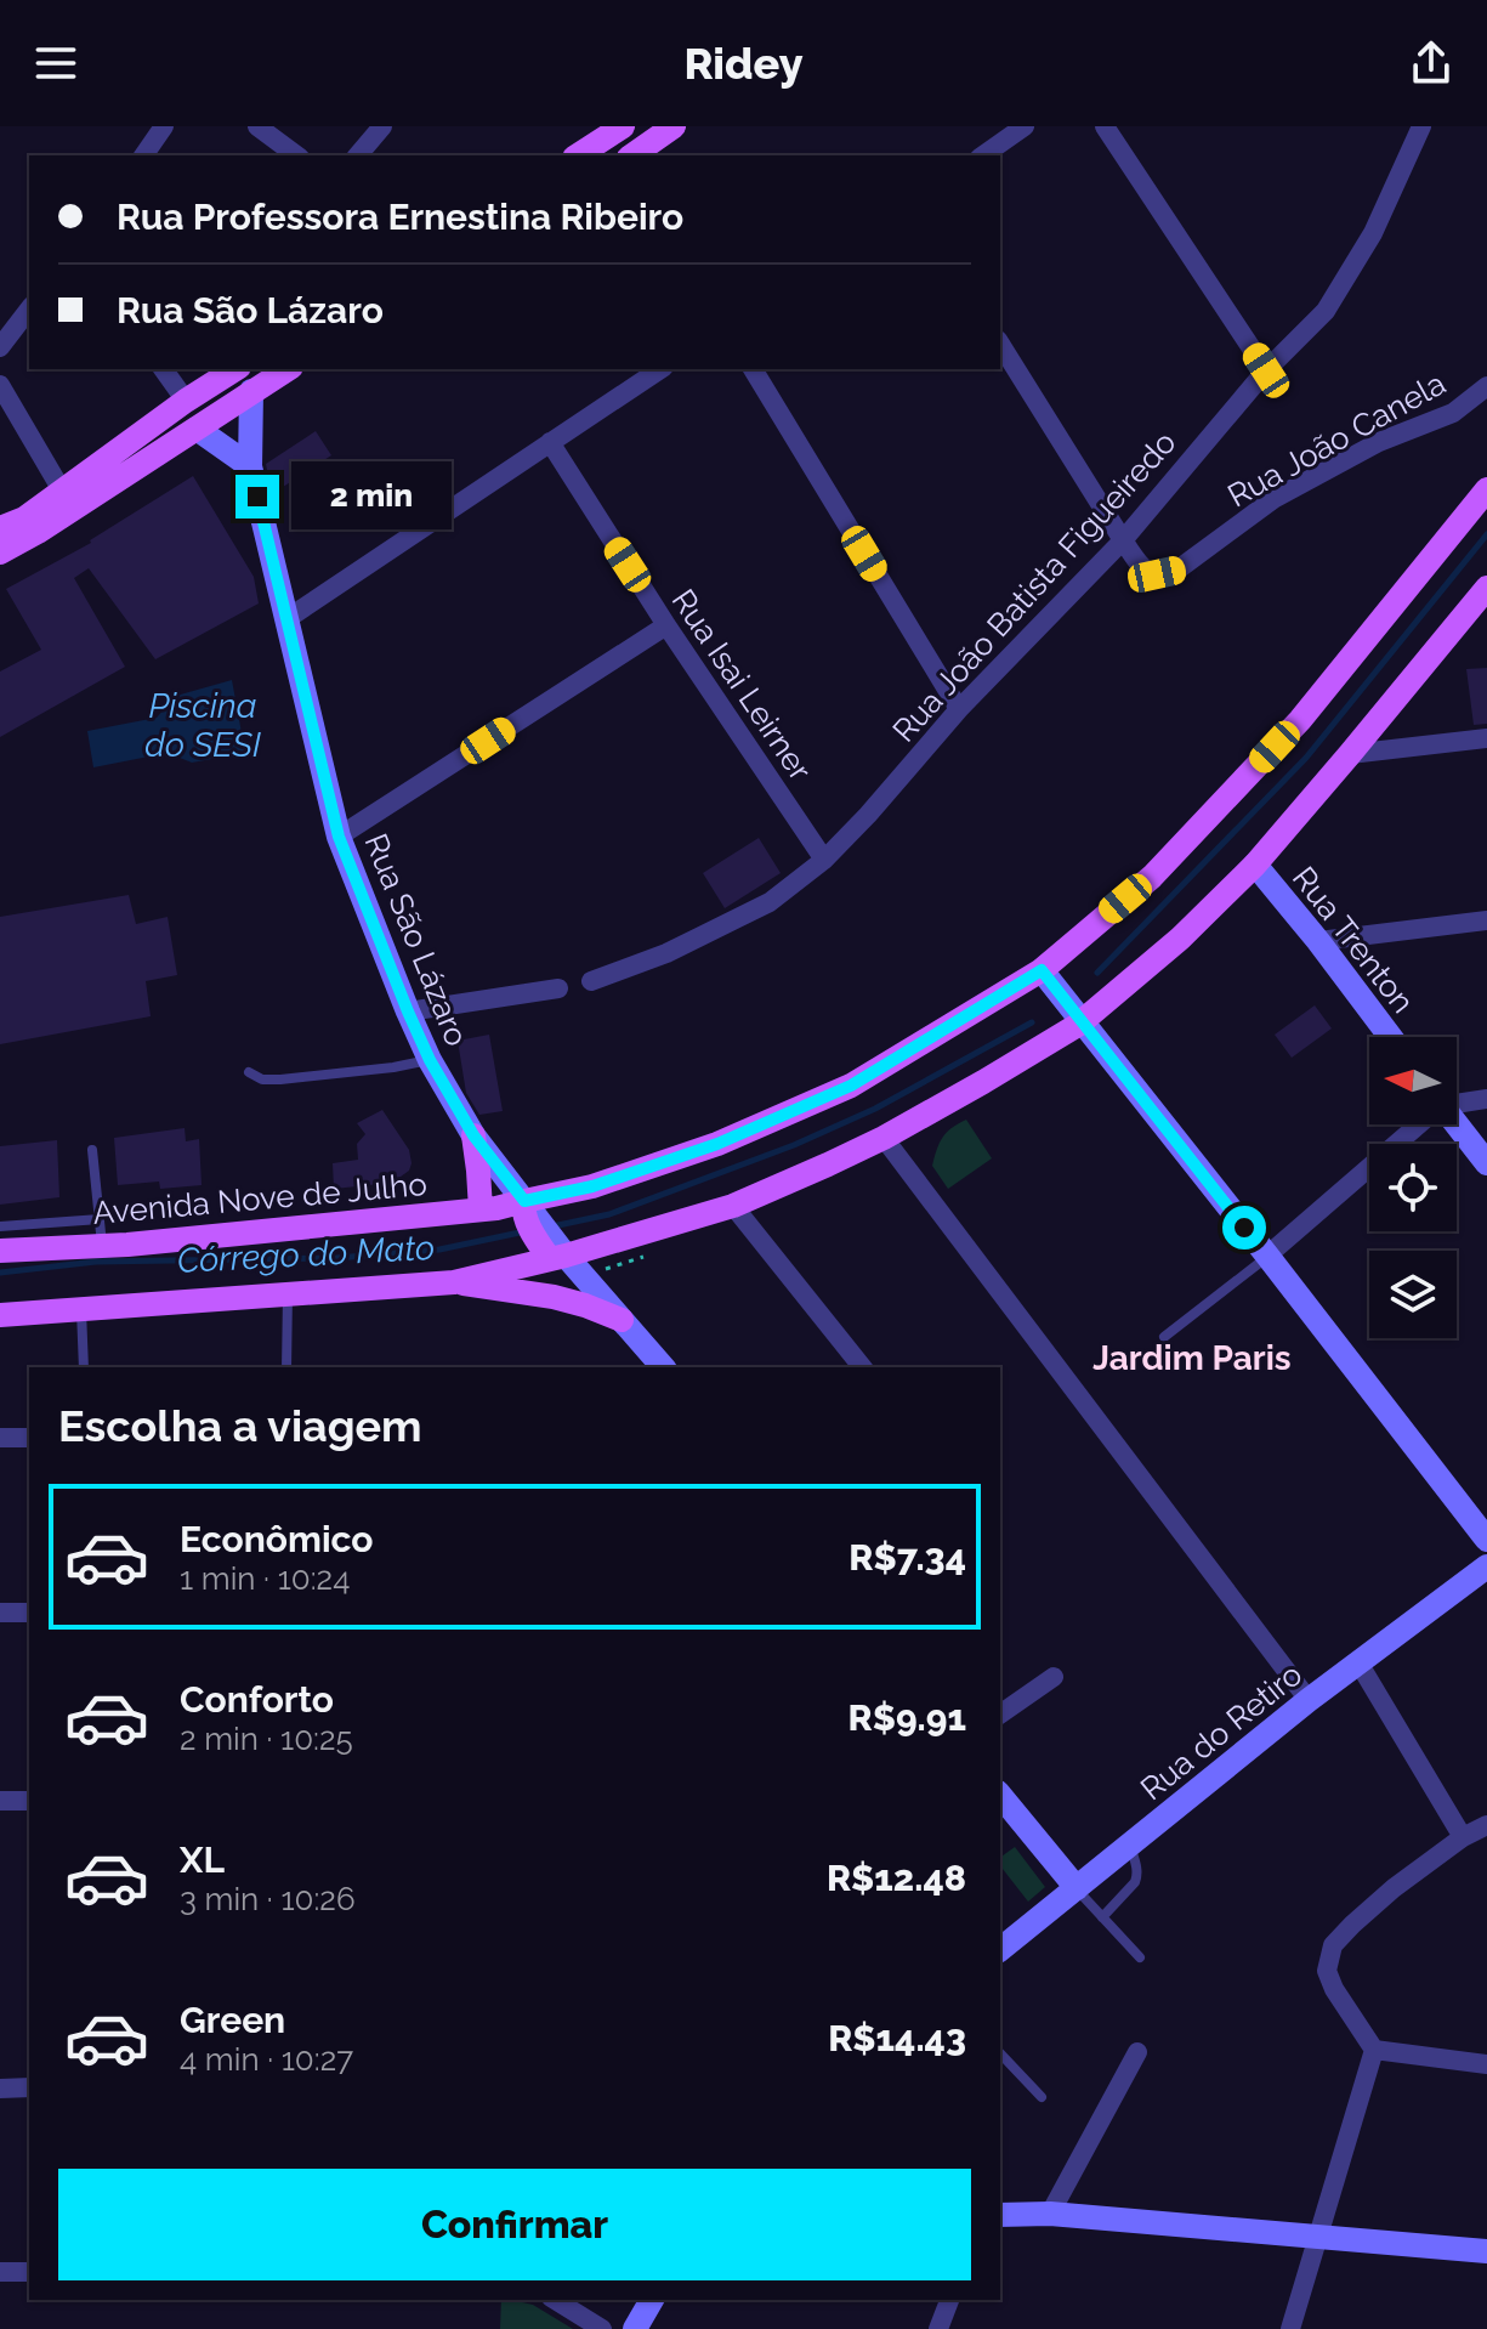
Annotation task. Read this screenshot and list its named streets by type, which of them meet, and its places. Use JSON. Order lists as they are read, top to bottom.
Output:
{
  "streets": {
    "main road": [
      "Rua São Lázaro",
      "Rua Trenton",
      "Avenida Nove de Julho",
      "Rua do Retiro"
    ],
    "street": ["Rua João Canela", "Rua João Batista Figueiredo", "Rua Isai Leirner"]
  },
  "crossings": [
    ["Rua João Canela", "Rua João Batista Figueiredo"],
    ["Rua João Batista Figueiredo", "Rua Isai Leirner"],
    ["Rua São Lázaro", "Avenida Nove de Julho"]
  ],
  "districts": ["Jardim Paris"],
  "water": ["Piscina do SESI", "Córrego do Mato"],
  "north": "left",
  "page": {
    "header": "Ridey",
    "banner": ["Rua Professora Ernestina Ribeiro", "Rua São Lázaro"],
    "bubble": "2 min",
    "heading": "Escolha a viagem",
    "list": [
      {
        "name": "Econômico",
        "note": "1 min · 10:24",
        "value": "R$7.34"
      },
      {
        "name": "Conforto",
        "note": "2 min · 10:25",
        "value": "R$9.91"
      },
      {
        "name": "XL",
        "note": "3 min · 10:26",
        "value": "R$12.48"
      },
      {
        "name": "Green",
        "note": "4 min · 10:27",
        "value": "R$14.43"
      }
    ],
    "buttons": "Confirmar"
  }
}
